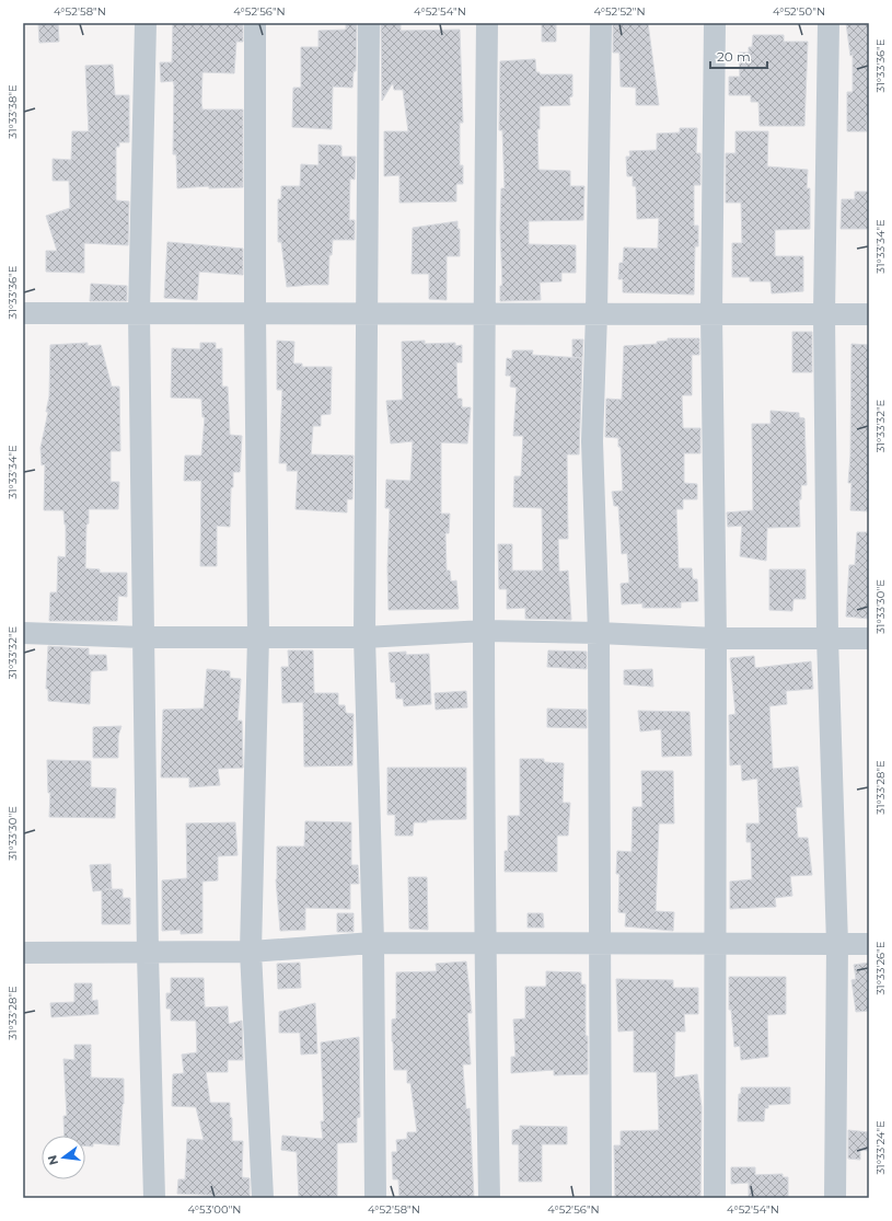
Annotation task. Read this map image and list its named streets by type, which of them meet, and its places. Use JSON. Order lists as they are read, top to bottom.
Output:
{
  "scale_bar": "20 m",
  "north": "left",
  "coordinates": [
    "4°52'58\"N",
    "4°52'56\"N",
    "4°52'54\"N",
    "4°52'52\"N",
    "4°52'50\"N",
    "31°33'36\"E",
    "31°33'38\"E",
    "31°33'34\"E",
    "31°33'32\"E",
    "31°33'30\"E",
    "31°33'28\"E",
    "31°33'26\"E",
    "31°33'24\"E",
    "4°53'00\"N"
  ]
}
